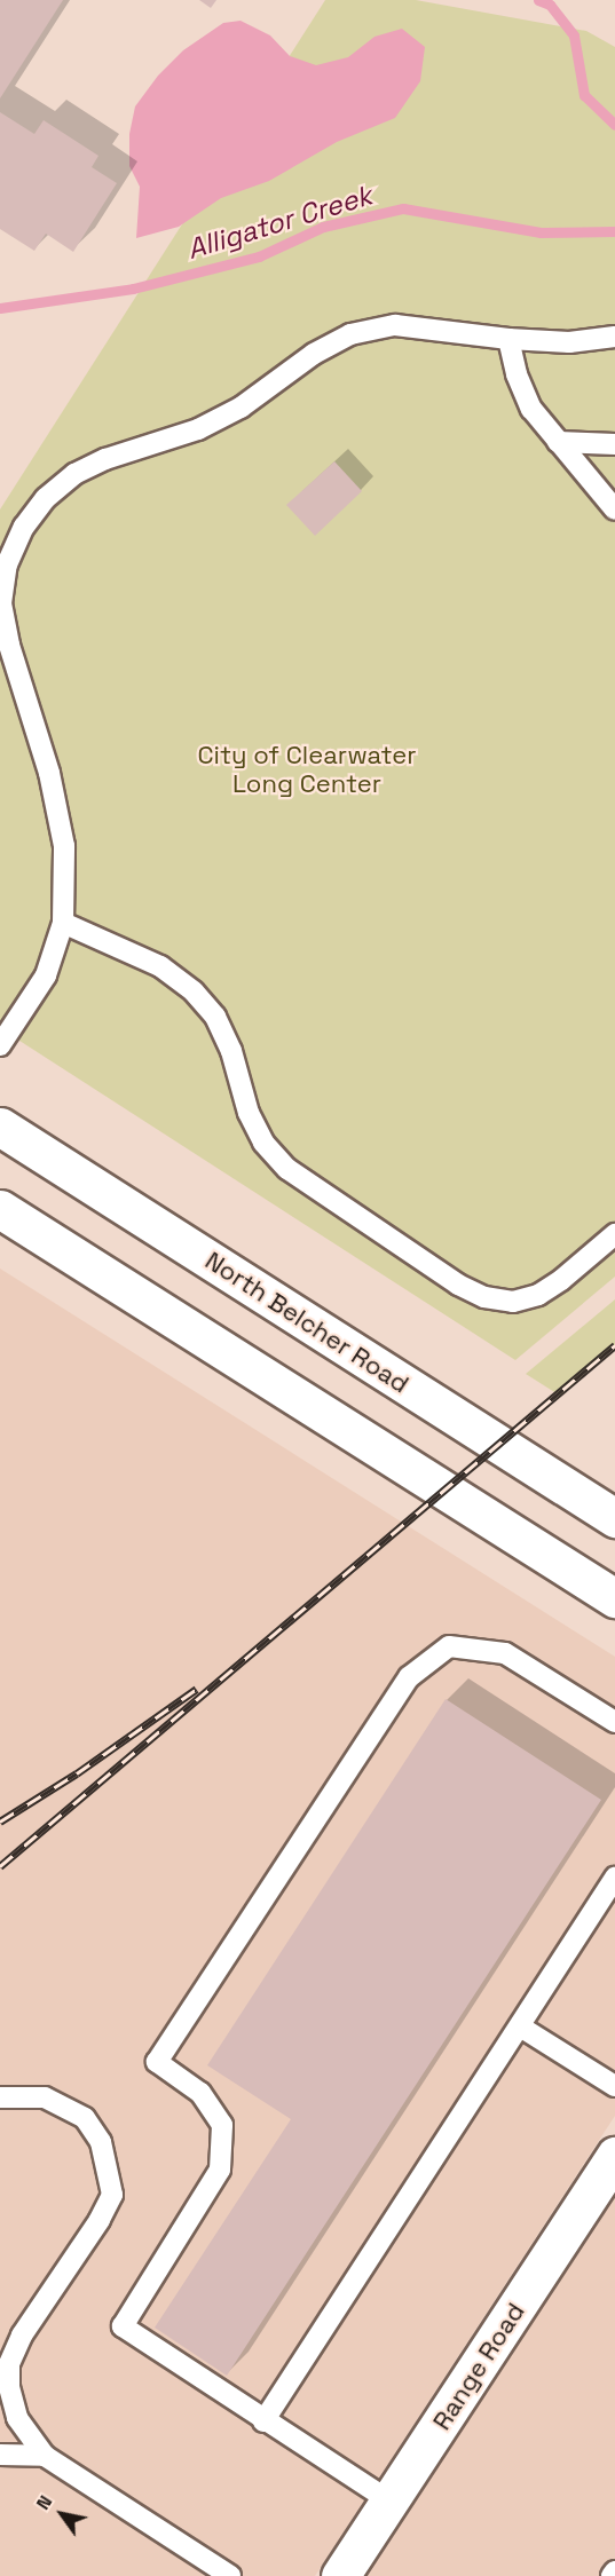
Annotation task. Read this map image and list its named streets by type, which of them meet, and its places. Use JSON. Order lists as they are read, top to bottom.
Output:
{
  "streets": {
    "main road": ["North Belcher Road", "Range Road"]
  },
  "water": ["Alligator Creek"],
  "parks": ["City of Clearwater Long Center"],
  "north": "top left"
}
